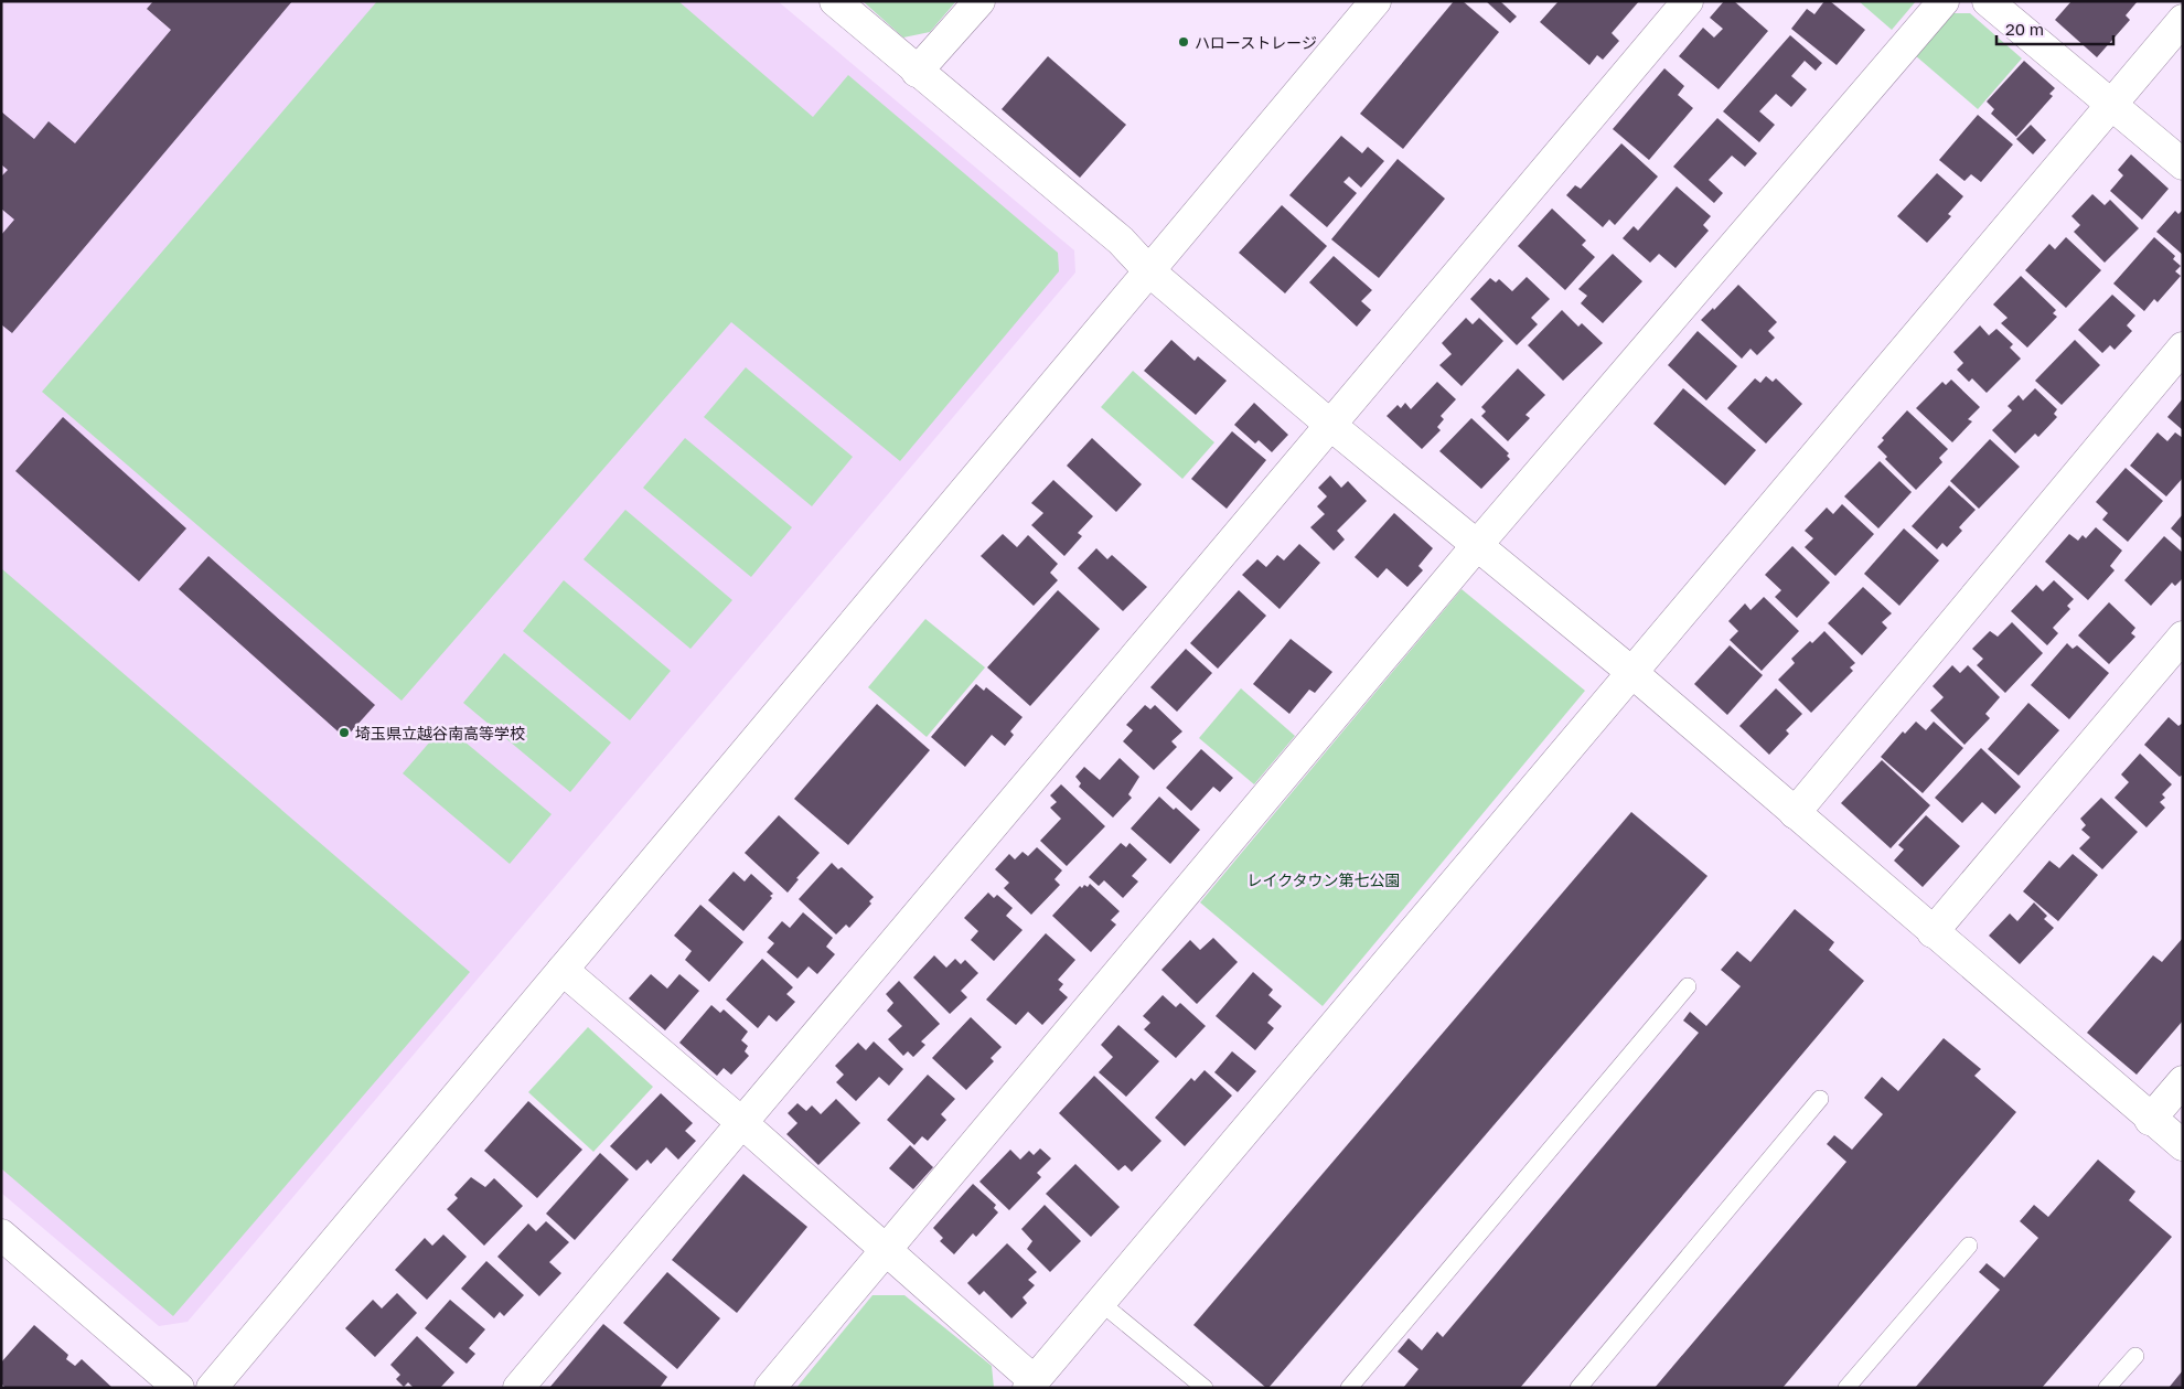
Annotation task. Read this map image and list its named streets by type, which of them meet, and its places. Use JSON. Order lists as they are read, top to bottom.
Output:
{
  "parks": ["レイクタウン第七公園"],
  "places": ["ハローストレージ", "埼玉県立越谷南高等学校"],
  "scale_bar": "20 m"
}
